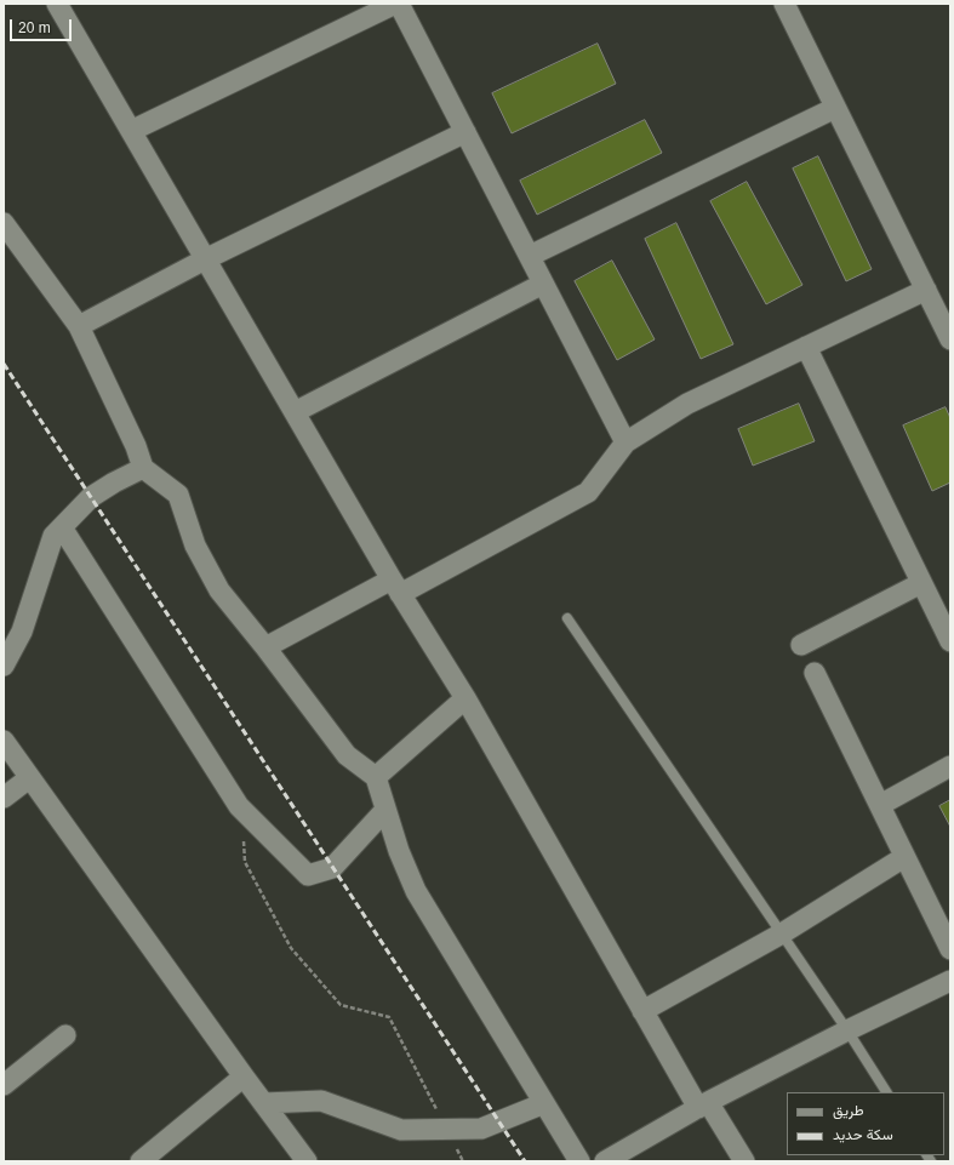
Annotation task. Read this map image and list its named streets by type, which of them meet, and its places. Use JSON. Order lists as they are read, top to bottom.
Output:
{
  "legend": ["طريق", "سكة حديد"],
  "scale_bar": "20 m"
}
